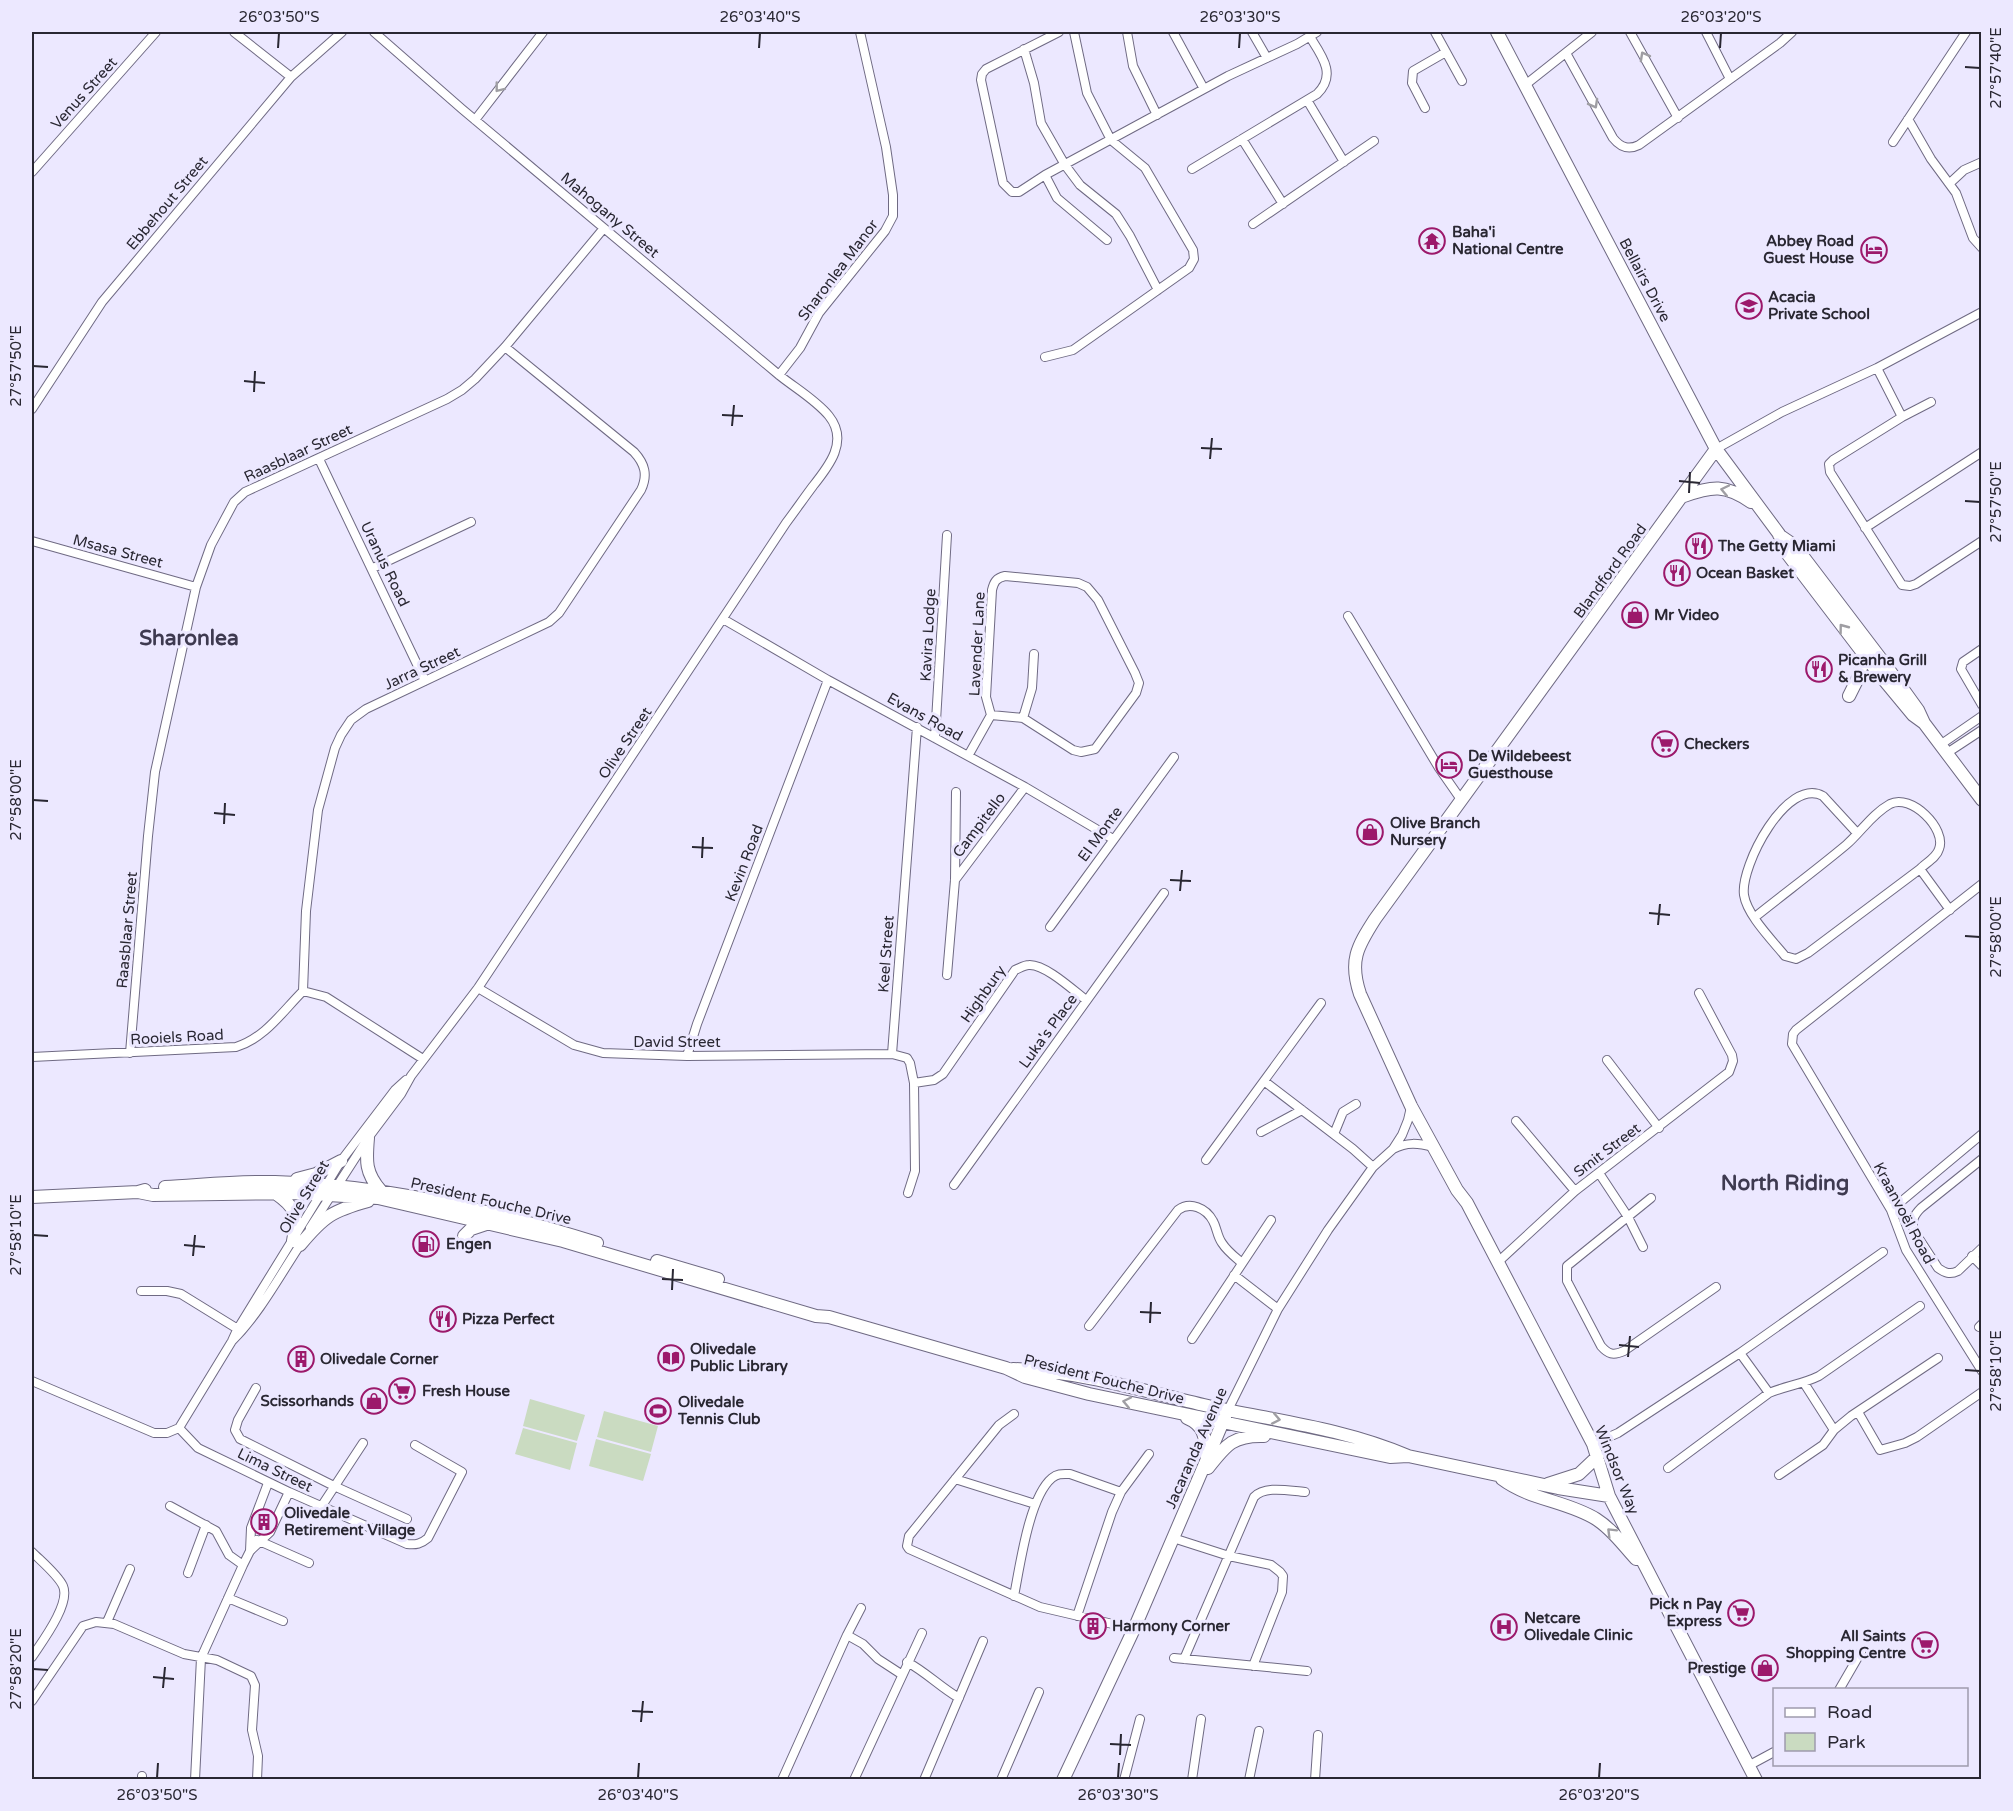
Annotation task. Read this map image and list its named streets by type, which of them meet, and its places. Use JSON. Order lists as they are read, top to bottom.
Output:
{
  "streets": {
    "street": [
      "Venus Street",
      "Ebbehout Street",
      "Mahogany Street",
      "Sharonlea Manor",
      "Bellairs Drive",
      "Raasblaar Street",
      "Msasa Street",
      "Uranus Road",
      "Blandford Road",
      "Kavira Lodge",
      "Lavender Lane",
      "Jarra Street",
      "Evans Road",
      "Olive Street",
      "Campitello",
      "El Monte",
      "Kevin Road",
      "Keel Street",
      "Highbury",
      "Luka's Place",
      "Rooiels Road",
      "David Street",
      "Smit Street",
      "President Fouche Drive",
      "Kraanvoël Road",
      "Jacaranda Avenue",
      "Lima Street",
      "Windsor Way"
    ]
  },
  "crossings": [
    ["Mahogany Street", "Sharonlea Manor"],
    ["Mahogany Street", "Raasblaar Street"],
    ["Mahogany Street", "Olive Street"],
    ["Bellairs Drive", "Blandford Road"],
    ["Raasblaar Street", "Msasa Street"],
    ["Raasblaar Street", "Uranus Road"],
    ["Raasblaar Street", "Jarra Street"],
    ["Raasblaar Street", "Rooiels Road"],
    ["Uranus Road", "Jarra Street"],
    ["Blandford Road", "Windsor Way"],
    ["Kavira Lodge", "Evans Road"],
    ["Lavender Lane", "Evans Road"],
    ["Jarra Street", "Rooiels Road"],
    ["Evans Road", "Olive Street"],
    ["Evans Road", "Campitello"],
    ["Evans Road", "El Monte"],
    ["Evans Road", "Kevin Road"],
    ["Evans Road", "Keel Street"],
    ["Olive Street", "David Street"],
    ["Olive Street", "President Fouche Drive"],
    ["Olive Street", "Lima Street"],
    ["Kevin Road", "David Street"],
    ["Keel Street", "David Street"],
    ["Highbury", "Luka's Place"],
    ["Smit Street", "Windsor Way"],
    ["President Fouche Drive", "Jacaranda Avenue"],
    ["President Fouche Drive", "Windsor Way"],
    ["Jacaranda Avenue", "Windsor Way"]
  ],
  "districts": ["Sharonlea", "North Riding"],
  "places": {
    "temple": ["Baha'i National Centre"],
    "hotel": ["Abbey Road Guest House", "De Wildebeest Guesthouse"],
    "school or university": ["Acacia Private School"],
    "restaurant": [
      "The Getty Miami",
      "Ocean Basket",
      "Picanha Grill & Brewery",
      "Pizza Perfect"
    ],
    "shop": [
      "Mr Video",
      "Olive Branch Nursery",
      "Scissorhands",
      "Prestige"
    ],
    "supermarket": [
      "Checkers",
      "Fresh House",
      "Pick n Pay Express",
      "All Saints Shopping Centre"
    ],
    "fuel station": ["Engen"],
    "library": ["Olivedale Public Library"],
    "building": ["Olivedale Corner", "Olivedale Retirement Village", "Harmony Corner"],
    "sports": ["Olivedale Tennis Club"],
    "hospital": ["Netcare Olivedale Clinic"]
  },
  "legend": ["Road", "Park"],
  "coordinates": [
    "26°03'50\"S",
    "26°03'40\"S",
    "26°03'30\"S",
    "26°03'20\"S",
    "27°57'40\"E",
    "27°57'50\"E",
    "27°58'00\"E",
    "27°58'10\"E",
    "27°58'20\"E"
  ]
}
